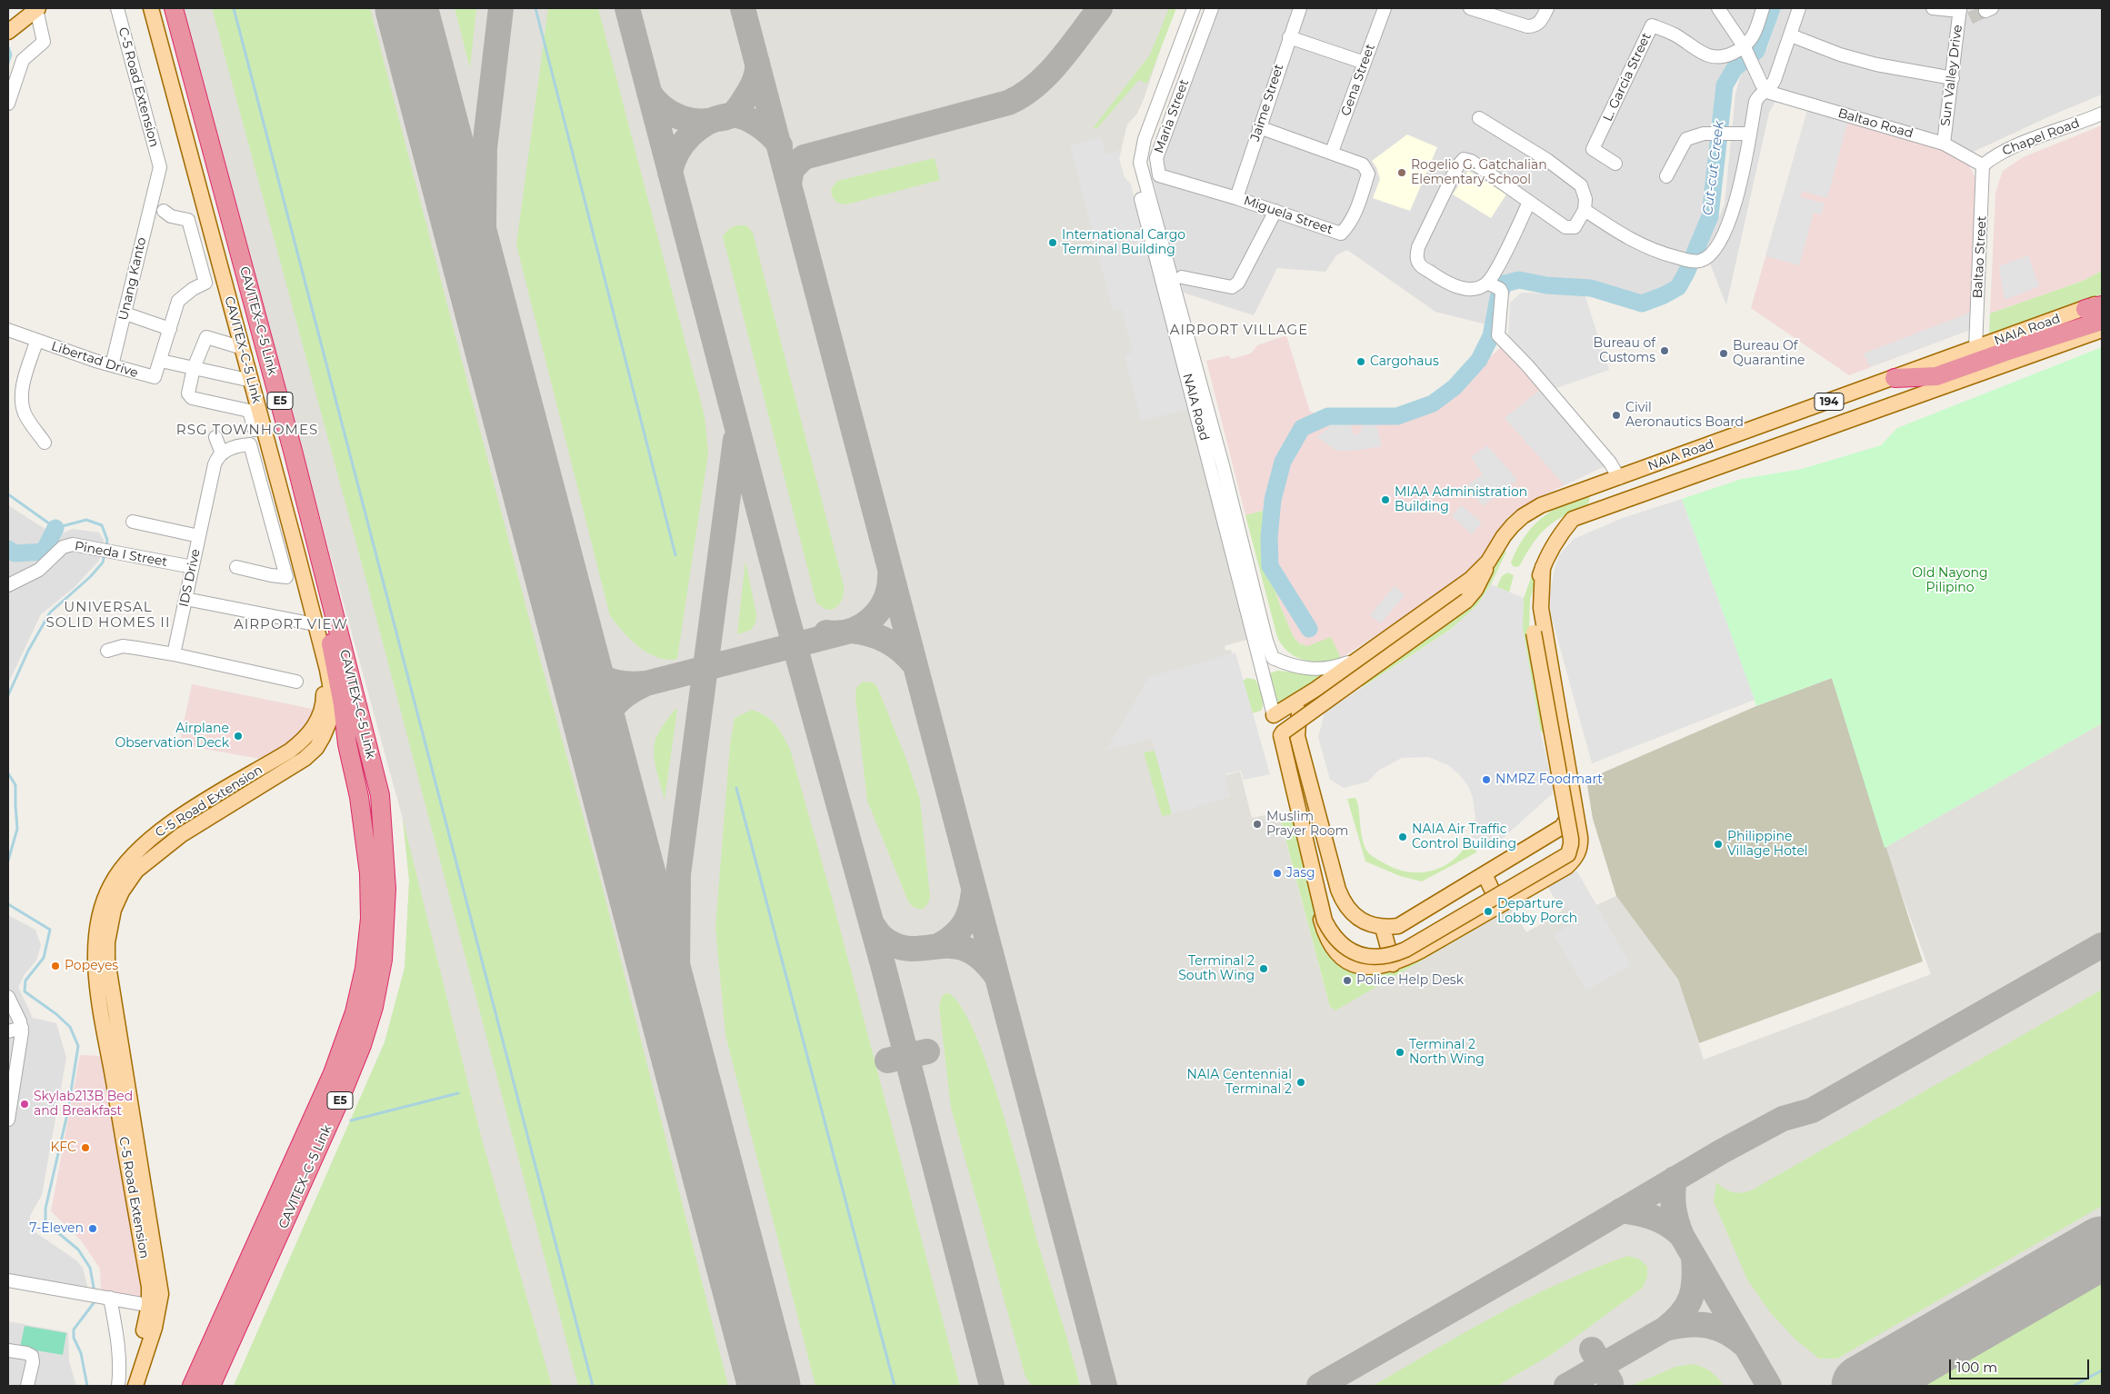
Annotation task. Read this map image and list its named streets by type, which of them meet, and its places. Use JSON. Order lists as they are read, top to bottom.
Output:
{
  "streets": {
    "highway": ["CAVITEX–C-5 Link", "E5"],
    "main road": [
      "C-5 Road Extension",
      "NAIA Road",
      "CAVITEX-C-5 Link",
      "194"
    ],
    "street": [
      "Sun Valley Drive",
      "L. Garcia Street",
      "Gena Street",
      "Jaime Street",
      "Maria Street",
      "Baltao Road",
      "Chapel Road",
      "Miguela Street",
      "Baltao Street",
      "Unang Kanto",
      "Libertad Drive",
      "Pineda I Street",
      "IDS Drive"
    ]
  },
  "crossings": [
    ["Sun Valley Drive", "Baltao Road"],
    ["Gena Street", "Miguela Street"],
    ["C-5 Road Extension", "Unang Kanto"],
    ["C-5 Road Extension", "CAVITEX-C-5 Link"],
    ["Jaime Street", "Maria Street"],
    ["Jaime Street", "Miguela Street"],
    ["Maria Street", "Miguela Street"],
    ["Baltao Road", "Chapel Road"],
    ["Baltao Road", "Baltao Street"],
    ["Chapel Road", "Baltao Street"],
    ["Baltao Street", "NAIA Road"],
    ["Unang Kanto", "Libertad Drive"],
    ["Pineda I Street", "IDS Drive"]
  ],
  "districts": [
    "AIRPORT VILLAGE",
    "RSG TOWNHOMES",
    "UNIVERSAL SOLID HOMES II",
    "AIRPORT VIEW"
  ],
  "water": ["Cut-cut Creek"],
  "parks": ["Old Nayong Pilipino"],
  "places": [
    "Rogelio G. Gatchalian Elementary School",
    "International Cargo Terminal Building",
    "Bureau of Customs",
    "Bureau Of Quarantine",
    "Cargohaus",
    "Civil Aeronautics Board",
    "MIAA Administration Building",
    "Airplane Observation Deck",
    "NMRZ Foodmart",
    "Muslim Prayer Room",
    "NAIA Air Traffic Control Building",
    "Philippine Village Hotel",
    "Jasg",
    "Departure Lobby Porch",
    "Popeyes",
    "Terminal 2 South Wing",
    "Police Help Desk",
    "Terminal 2 North Wing",
    "NAIA Centennial Terminal 2",
    "Skylab213B Bed and Breakfast",
    "KFC",
    "7-Eleven"
  ],
  "scale_bar": "100 m"
}
